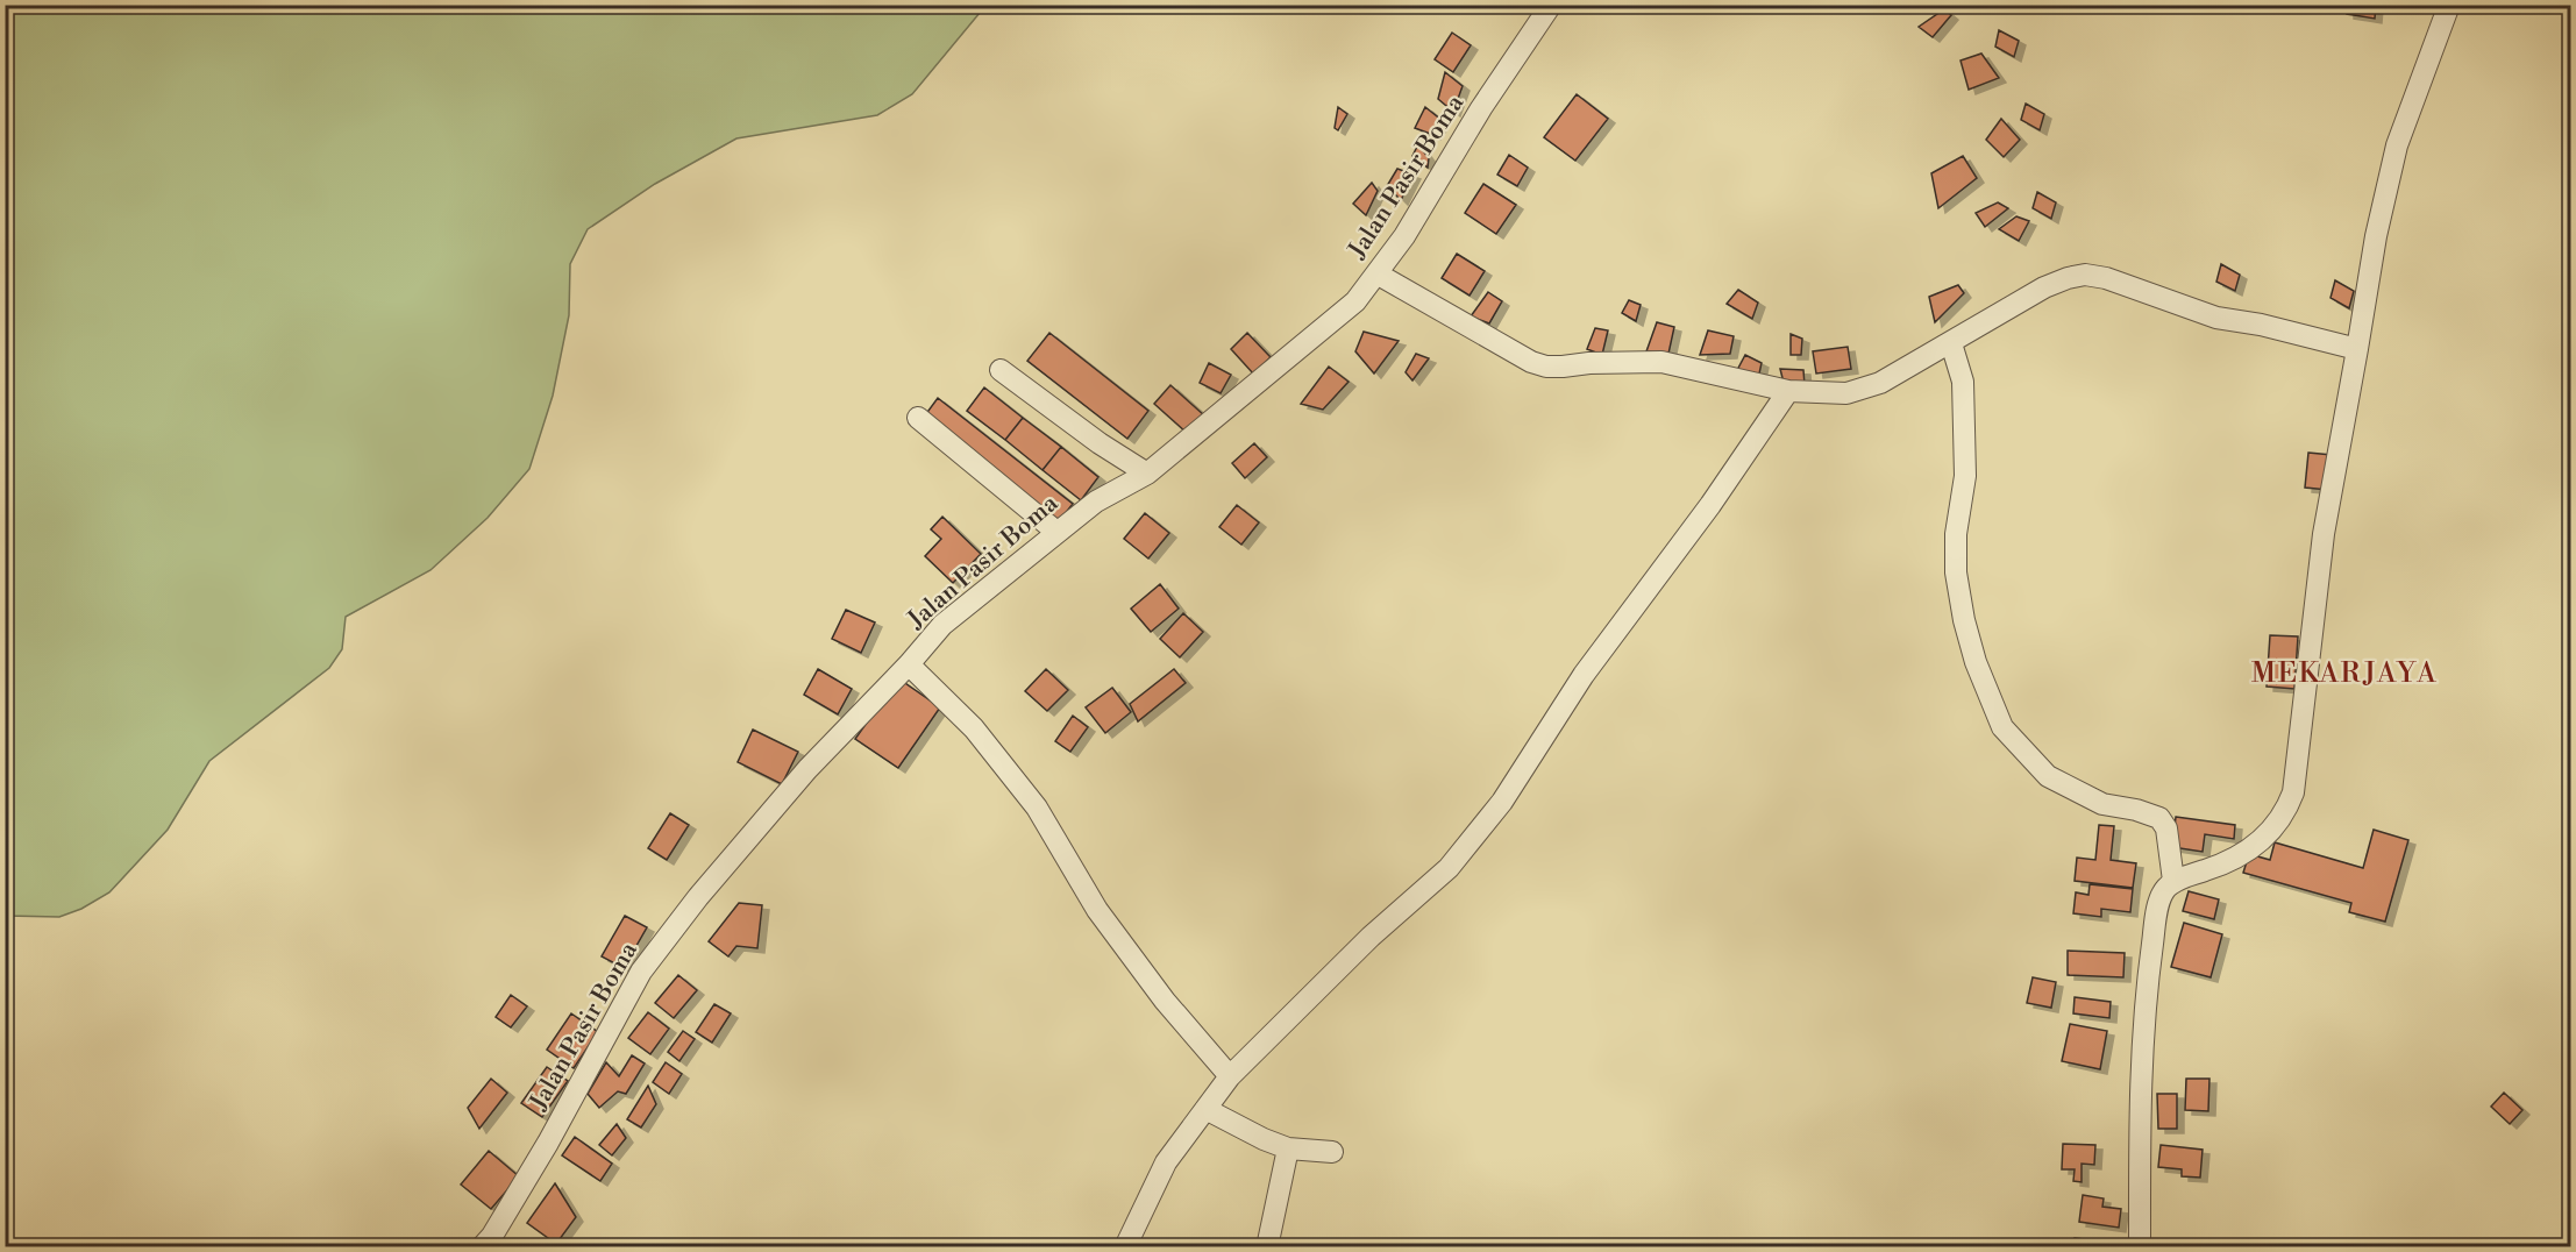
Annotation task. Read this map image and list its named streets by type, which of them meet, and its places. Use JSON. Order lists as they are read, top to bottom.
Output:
{
  "streets": {
    "street": ["Jalan Pasir Boma"]
  },
  "districts": ["MEKARJAYA"]
}
